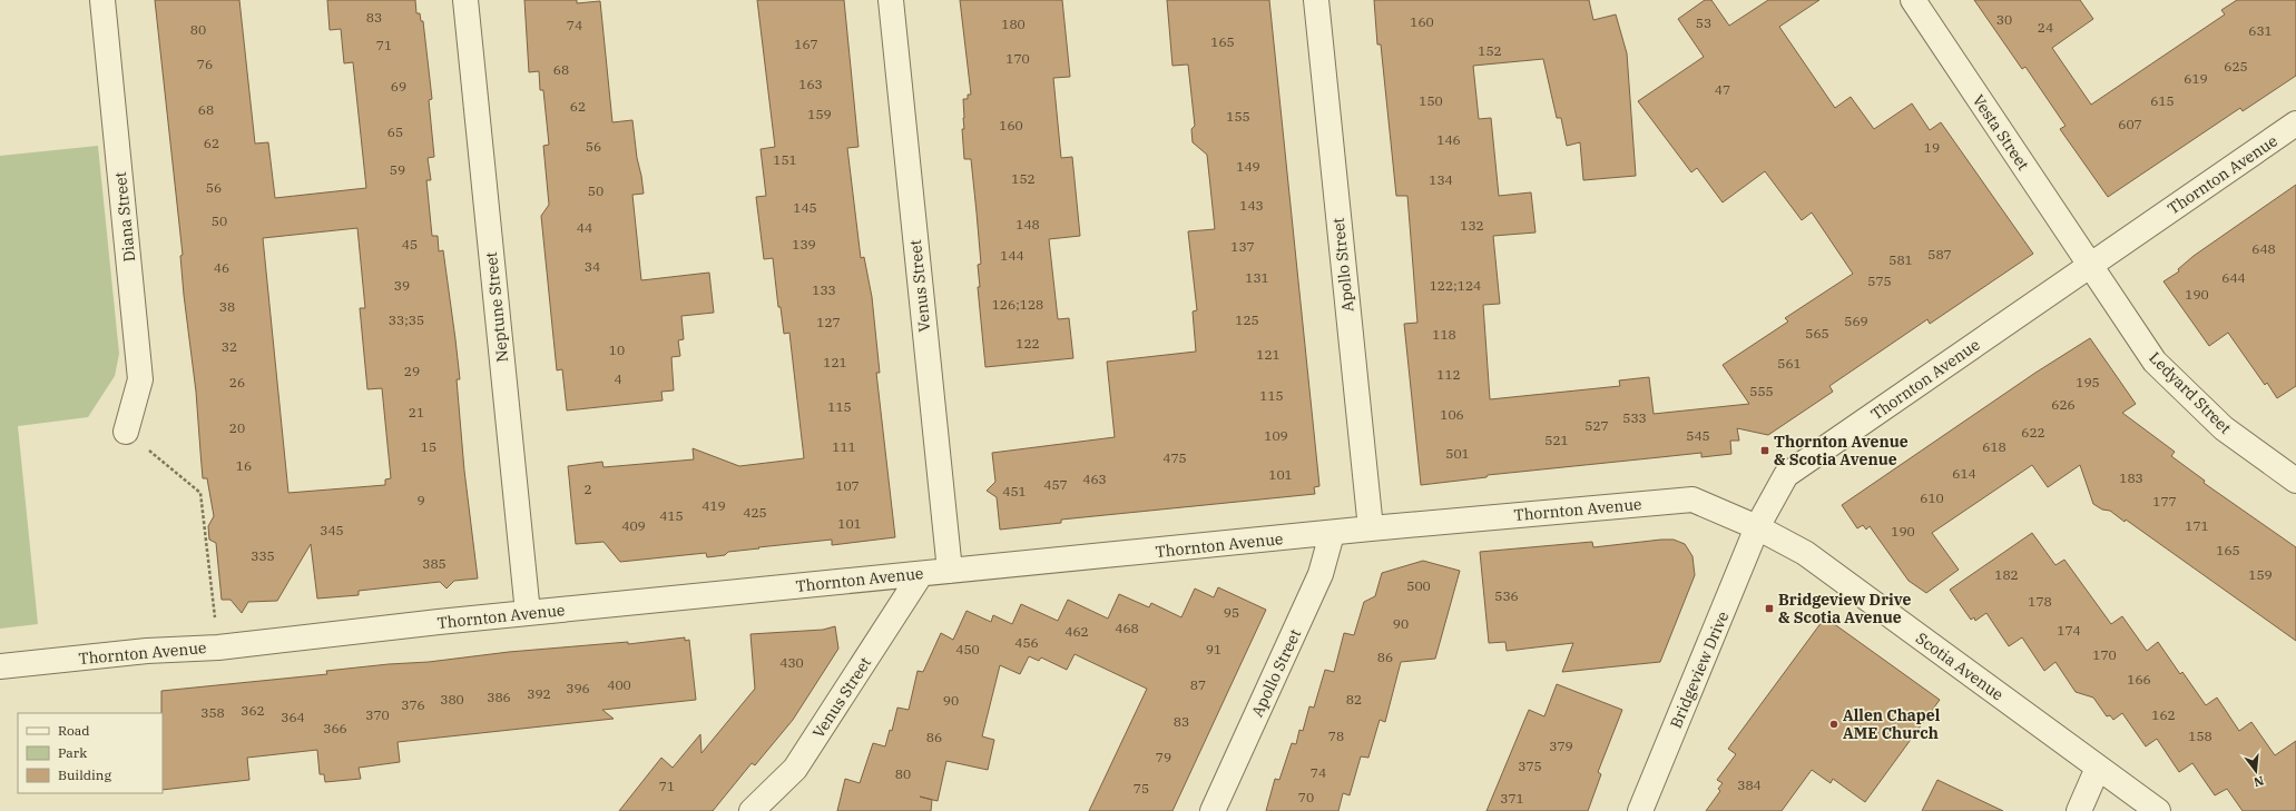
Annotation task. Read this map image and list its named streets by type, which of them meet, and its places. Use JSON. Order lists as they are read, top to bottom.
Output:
{
  "streets": {
    "street": [
      "Vesta Street",
      "Thornton Avenue",
      "Diana Street",
      "Apollo Street",
      "Venus Street",
      "Neptune Street",
      "Ledyard Street",
      "Scotia Avenue",
      "Bridgeview Drive"
    ]
  },
  "crossings": [
    ["Vesta Street", "Thornton Avenue"],
    ["Vesta Street", "Ledyard Street"],
    ["Thornton Avenue", "Apollo Street"],
    ["Thornton Avenue", "Venus Street"],
    ["Thornton Avenue", "Neptune Street"],
    ["Thornton Avenue", "Ledyard Street"],
    ["Thornton Avenue", "Scotia Avenue"],
    ["Thornton Avenue", "Bridgeview Drive"],
    ["Scotia Avenue", "Bridgeview Drive"]
  ],
  "places": {
    "transit": ["Thornton Avenue & Scotia Avenue", "Bridgeview Drive & Scotia Avenue"],
    "other": ["Allen Chapel AME Church"]
  },
  "house_numbers": [
    "83",
    "30",
    "160",
    "53",
    "180",
    "74",
    "24",
    "80",
    "631",
    "165",
    "167",
    "71",
    "152",
    "170",
    "76",
    "625",
    "68",
    "619",
    "163",
    "69",
    "47",
    "150",
    "615",
    "62",
    "68",
    "159",
    "155",
    "607",
    "160",
    "65",
    "146",
    "62",
    "56",
    "19",
    "151",
    "149",
    "59",
    "152",
    "134",
    "56",
    "50",
    "143",
    "145",
    "50",
    "148",
    "132",
    "44",
    "45",
    "139",
    "137",
    "648",
    "587",
    "144",
    "581",
    "34",
    "46",
    "131",
    "644",
    "575",
    "39",
    "122;124",
    "133",
    "190",
    "126;128",
    "38",
    "33;35",
    "125",
    "569",
    "127",
    "565",
    "118",
    "122",
    "32",
    "10",
    "121",
    "121",
    "561",
    "29",
    "112",
    "4",
    "26",
    "195",
    "555",
    "115",
    "626",
    "115",
    "21",
    "106",
    "533",
    "527",
    "20",
    "622",
    "109",
    "545",
    "521",
    "15",
    "111",
    "618",
    "501",
    "475",
    "16",
    "614",
    "101",
    "183",
    "463",
    "457",
    "107",
    "2",
    "451",
    "610",
    "9",
    "177",
    "419",
    "425",
    "415",
    "101",
    "409",
    "171",
    "345",
    "190",
    "165",
    "335",
    "385",
    "182",
    "159",
    "500",
    "536",
    "178",
    "95",
    "90",
    "468",
    "174",
    "462",
    "456",
    "450",
    "91",
    "170",
    "86",
    "430",
    "166",
    "400",
    "87",
    "396",
    "392",
    "386",
    "380",
    "82",
    "90",
    "376",
    "362",
    "358",
    "370",
    "162",
    "364",
    "83",
    "366",
    "78",
    "158",
    "86",
    "379",
    "79",
    "375",
    "74",
    "80",
    "384",
    "71",
    "75",
    "70",
    "371"
  ],
  "legend": ["Road", "Park", "Building"],
  "north": "bottom"
}
